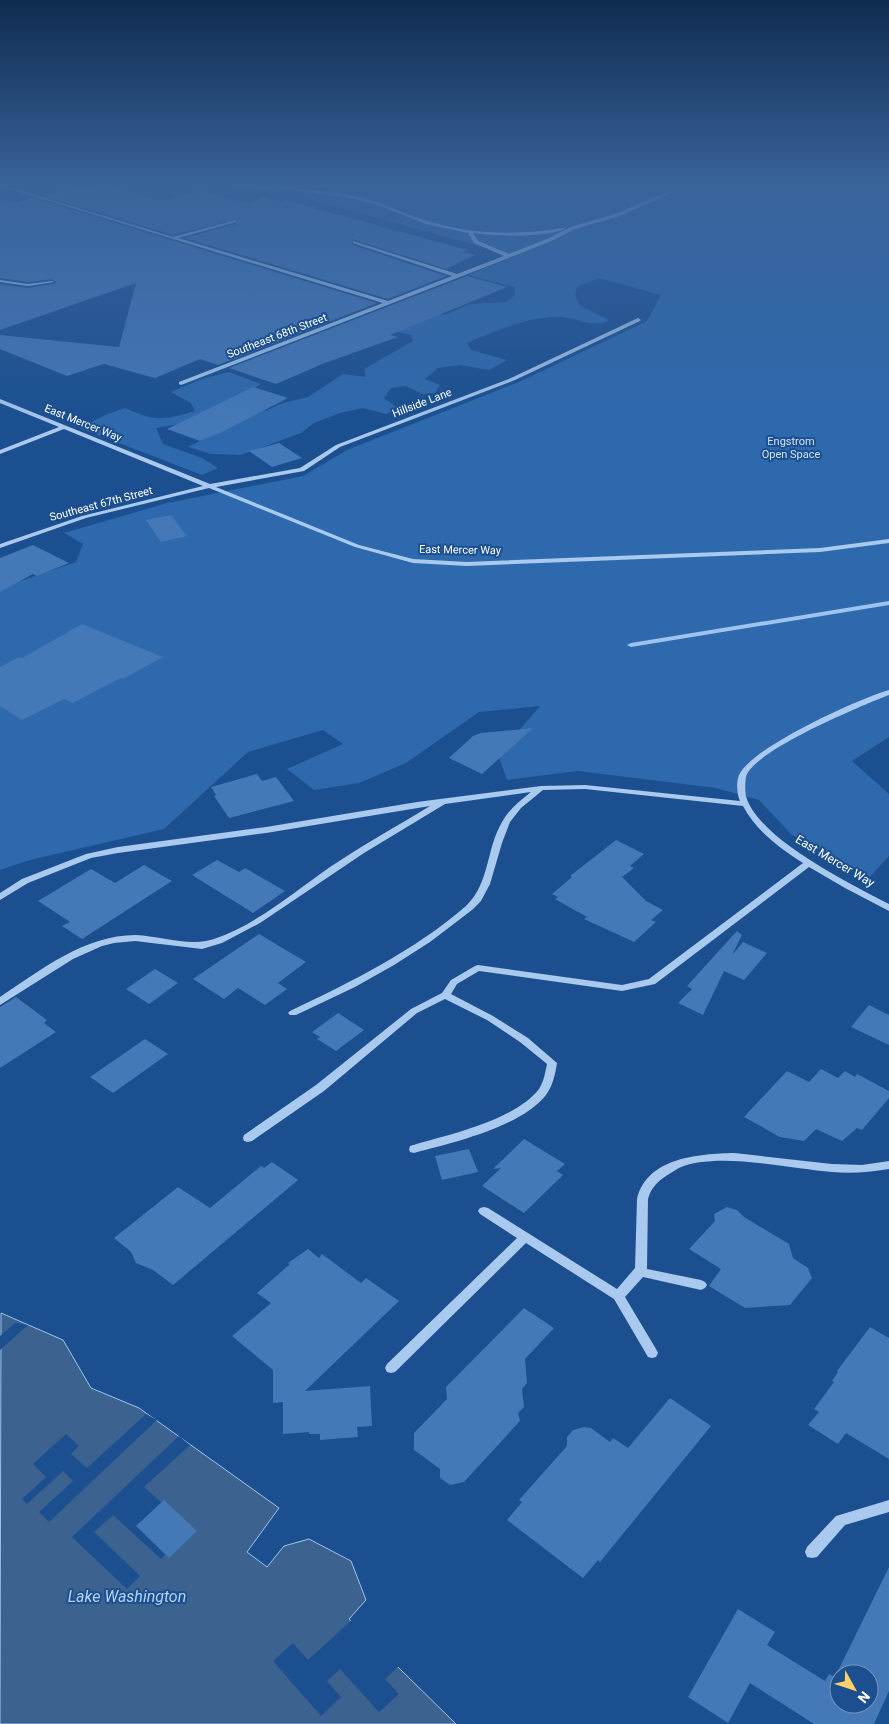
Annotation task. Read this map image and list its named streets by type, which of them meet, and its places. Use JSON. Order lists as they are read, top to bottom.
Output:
{
  "streets": {
    "street": [
      "Southeast 68th Street",
      "Hillside Lane",
      "East Mercer Way",
      "Southeast 67th Street"
    ]
  },
  "crossings": [
    ["Hillside Lane", "East Mercer Way"],
    ["Hillside Lane", "Southeast 67th Street"],
    ["East Mercer Way", "Southeast 67th Street"]
  ],
  "water": ["Lake Washington"],
  "parks": ["Engstrom Open Space"],
  "north": "bottom right"
}
